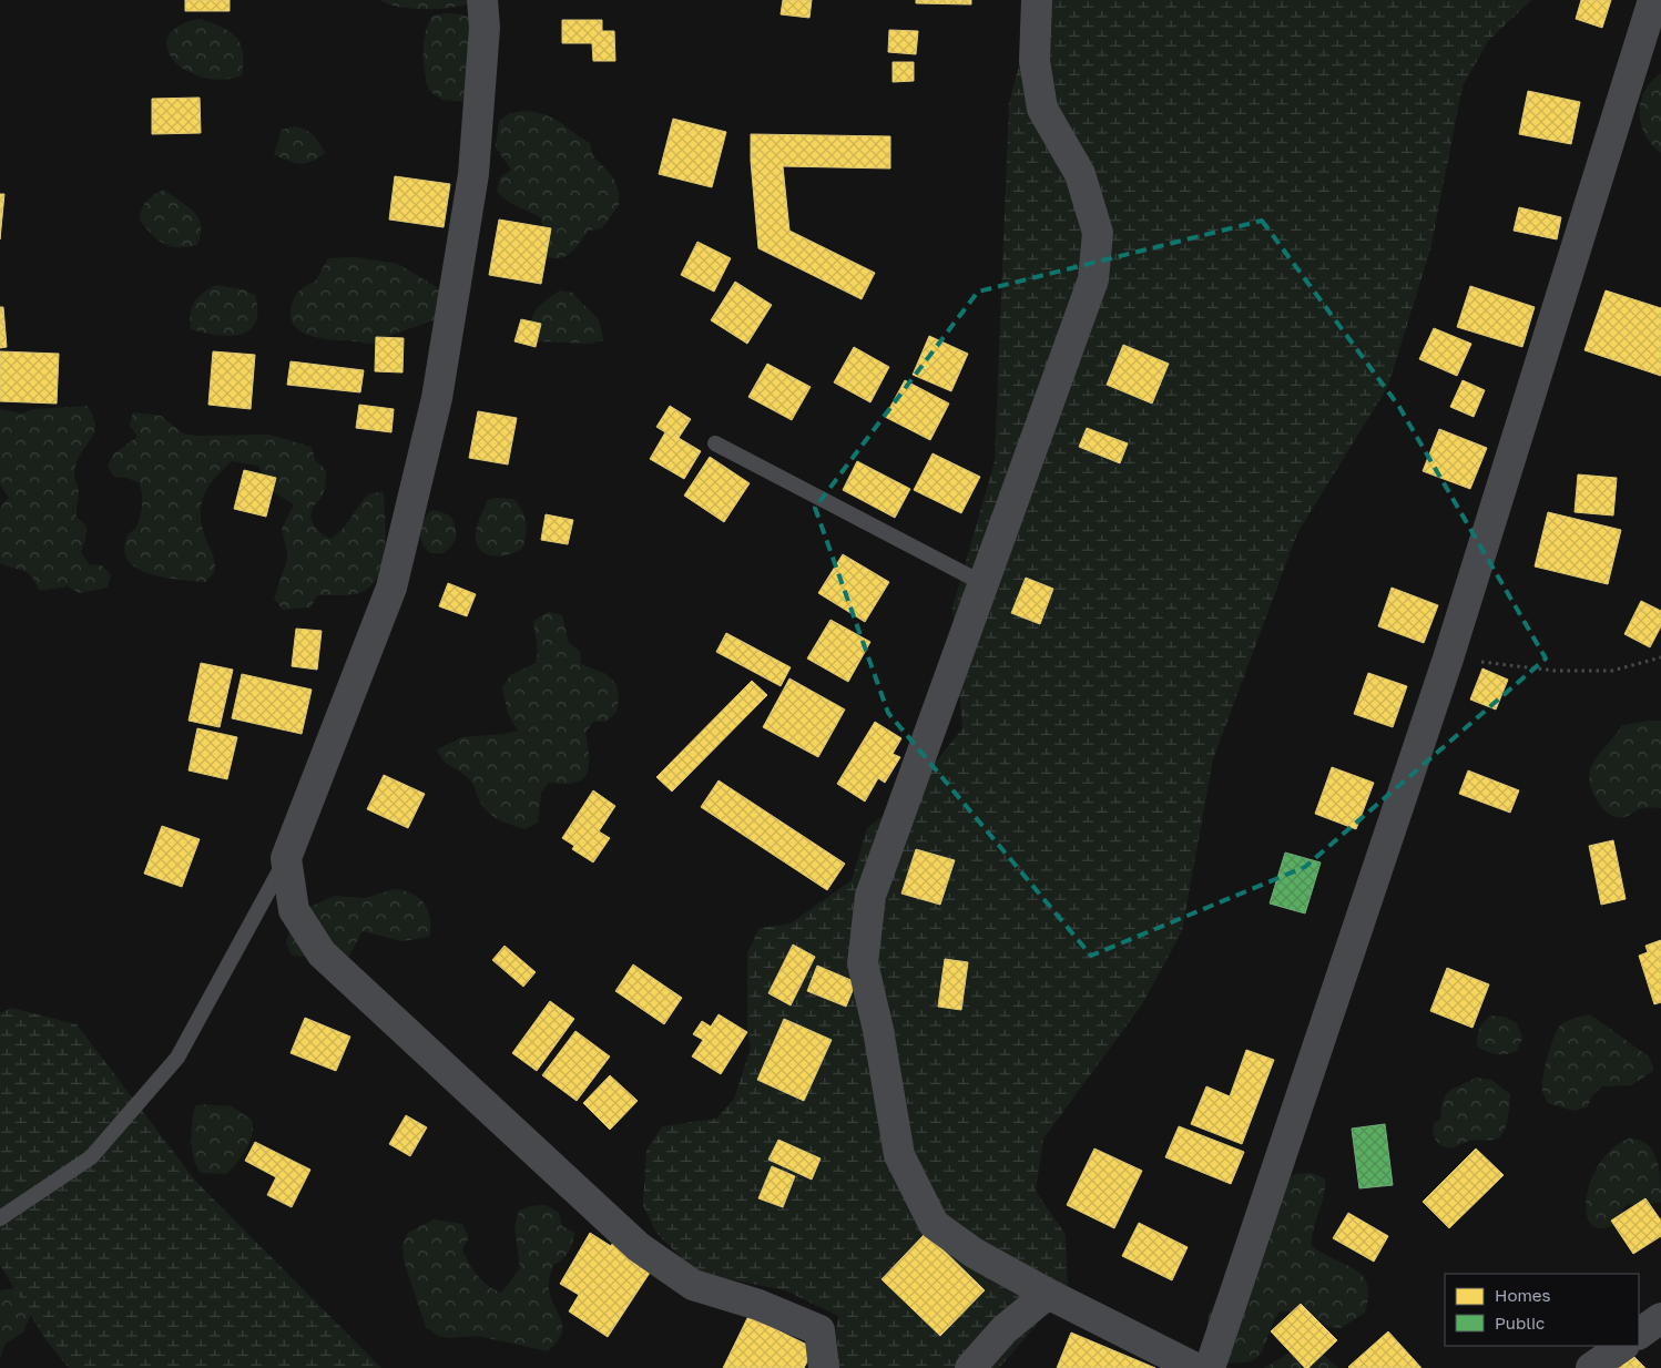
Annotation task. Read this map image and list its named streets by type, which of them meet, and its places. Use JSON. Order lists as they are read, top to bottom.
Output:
{
  "legend": ["Homes", "Public"]
}
